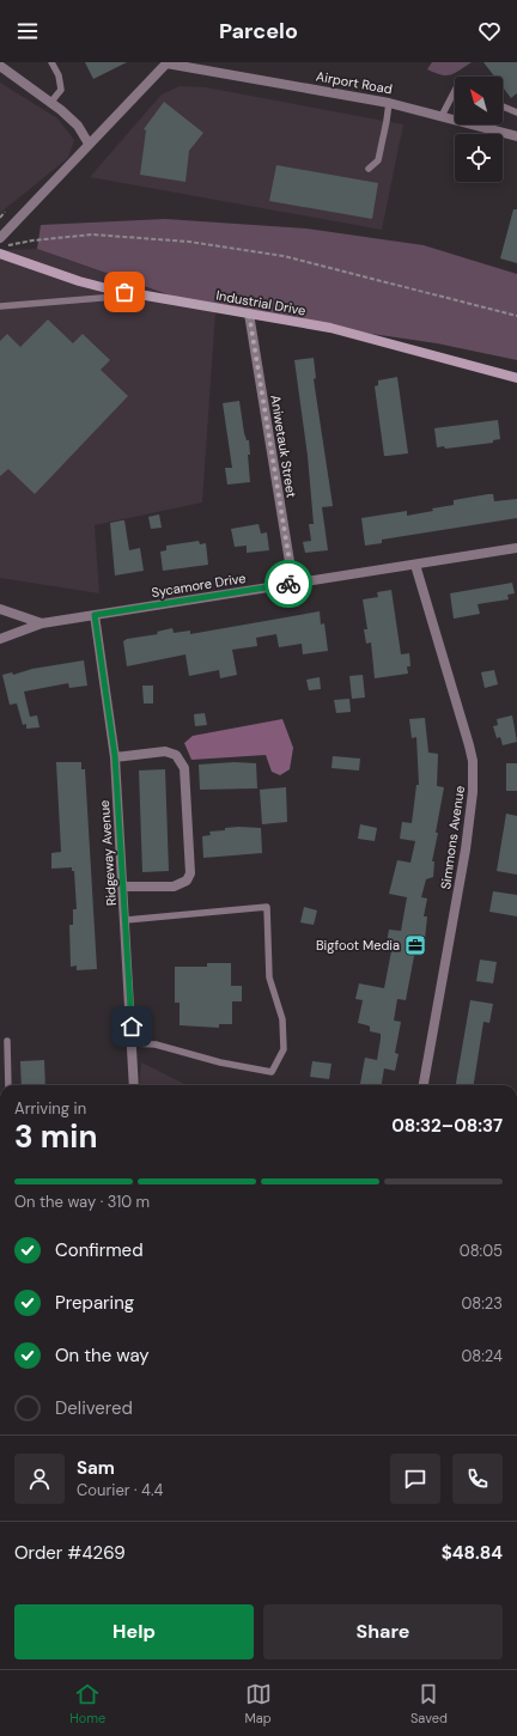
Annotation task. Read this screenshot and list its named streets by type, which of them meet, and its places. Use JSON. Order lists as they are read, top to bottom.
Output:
{
  "streets": {
    "street": [
      "Airport Road",
      "Industrial Drive",
      "Aniwetauk Street",
      "Sycamore Drive",
      "Simmons Avenue",
      "Ridgeway Avenue"
    ]
  },
  "crossings": [
    ["Industrial Drive", "Aniwetauk Street"],
    ["Aniwetauk Street", "Sycamore Drive"],
    ["Sycamore Drive", "Simmons Avenue"],
    ["Sycamore Drive", "Ridgeway Avenue"]
  ],
  "places": {
    "office": ["Bigfoot Media"]
  },
  "north": "top left",
  "page": {
    "header": "Parcelo",
    "heading": ["3 min", "Arriving in", "08:32–08:37"],
    "panel": [
      "Sam",
      "Courier · 4.4",
      "Order #4269",
      "$48.84"
    ],
    "bar": "On the way · 310 m",
    "list": [
      ["Confirmed", "08:05"],
      ["Preparing", "08:23"],
      ["On the way", "08:24"],
      "Delivered"
    ],
    "buttons": ["Help", "Share"],
    "tabs": ["Home", "Map", "Saved"]
  }
}
